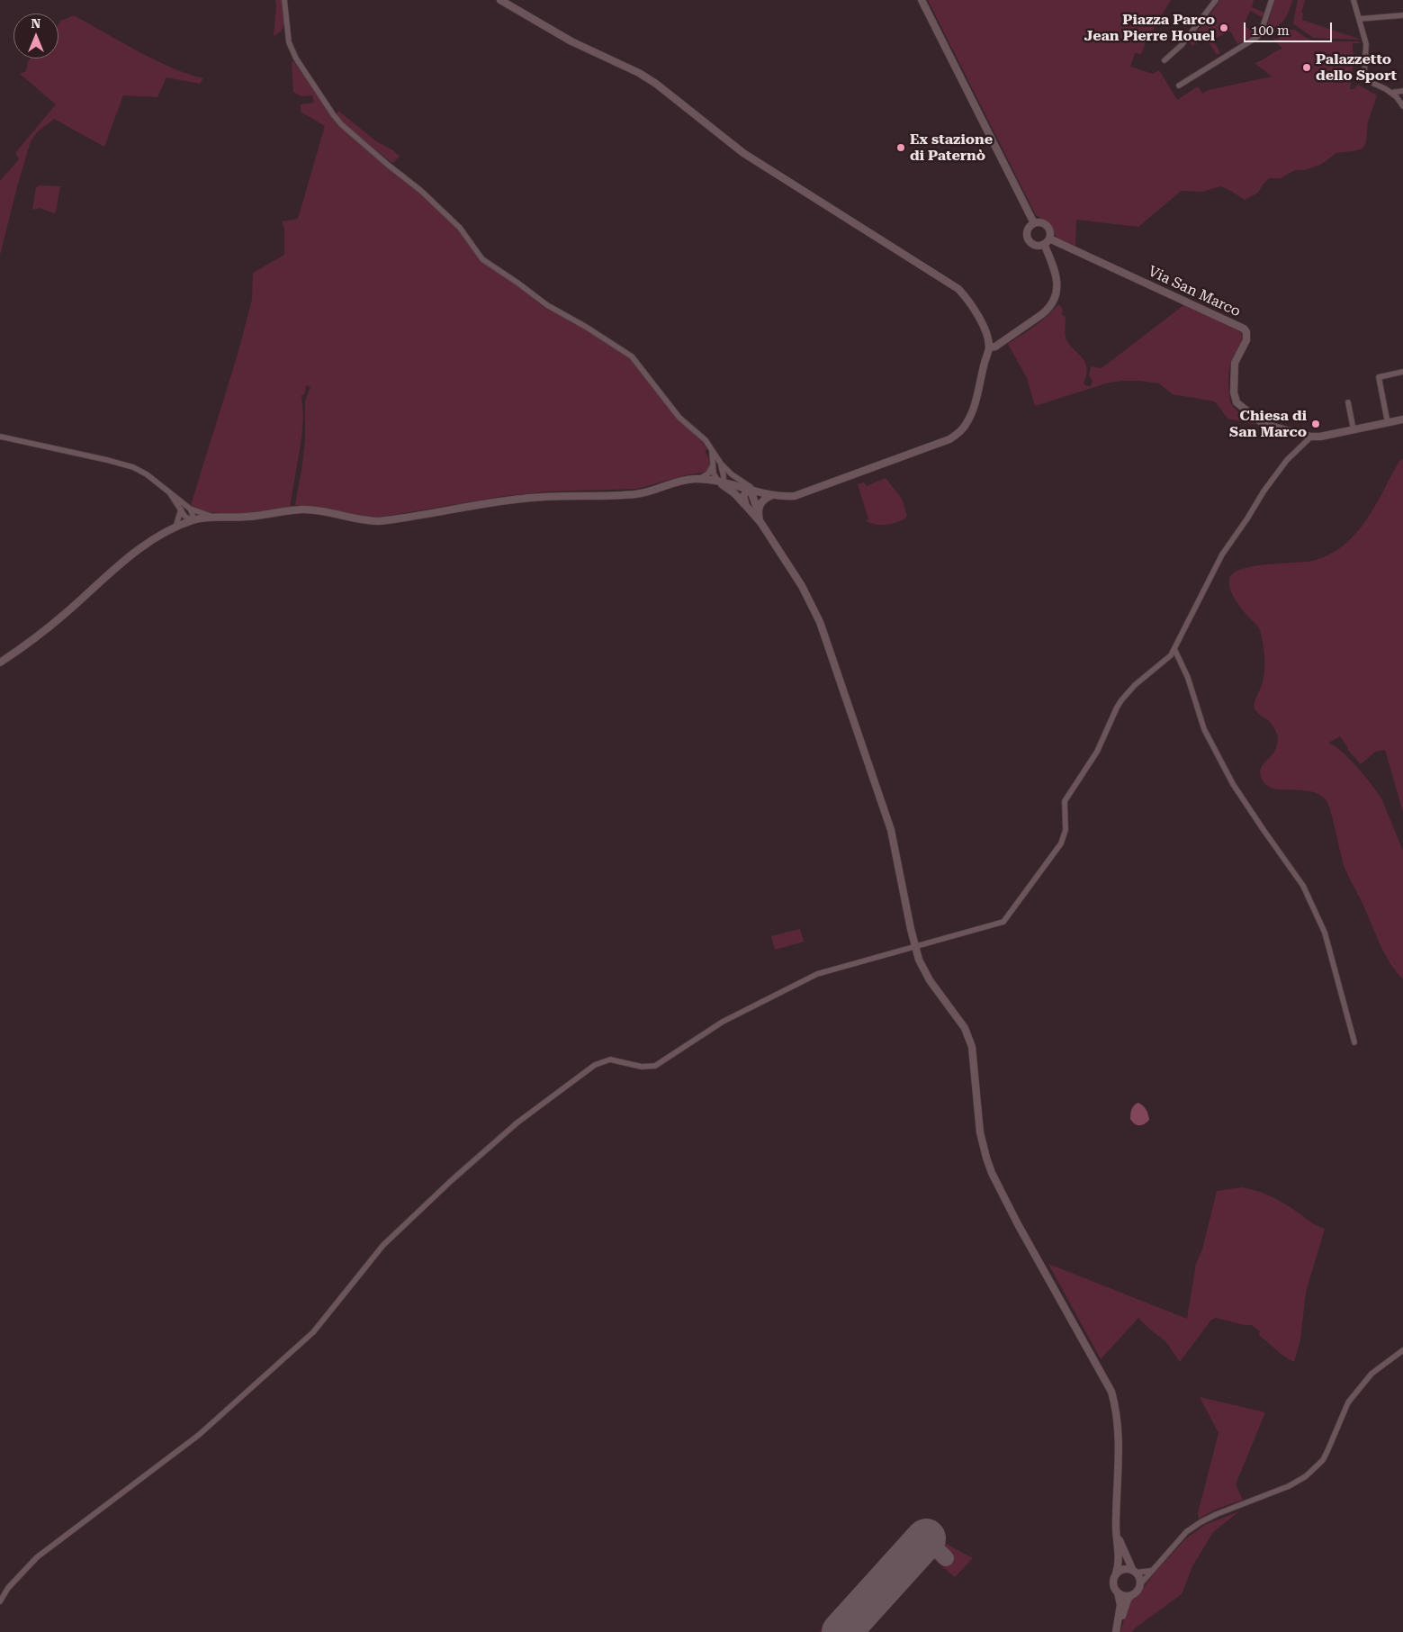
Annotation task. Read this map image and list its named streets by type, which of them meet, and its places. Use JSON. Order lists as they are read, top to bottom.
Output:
{
  "streets": {
    "street": ["Via San Marco"]
  },
  "places": [
    "Piazza Parco Jean Pierre Houel",
    "Palazzetto dello Sport",
    "Ex stazione di Paternò",
    "Chiesa di San Marco"
  ],
  "scale_bar": "100 m",
  "north": "top"
}
